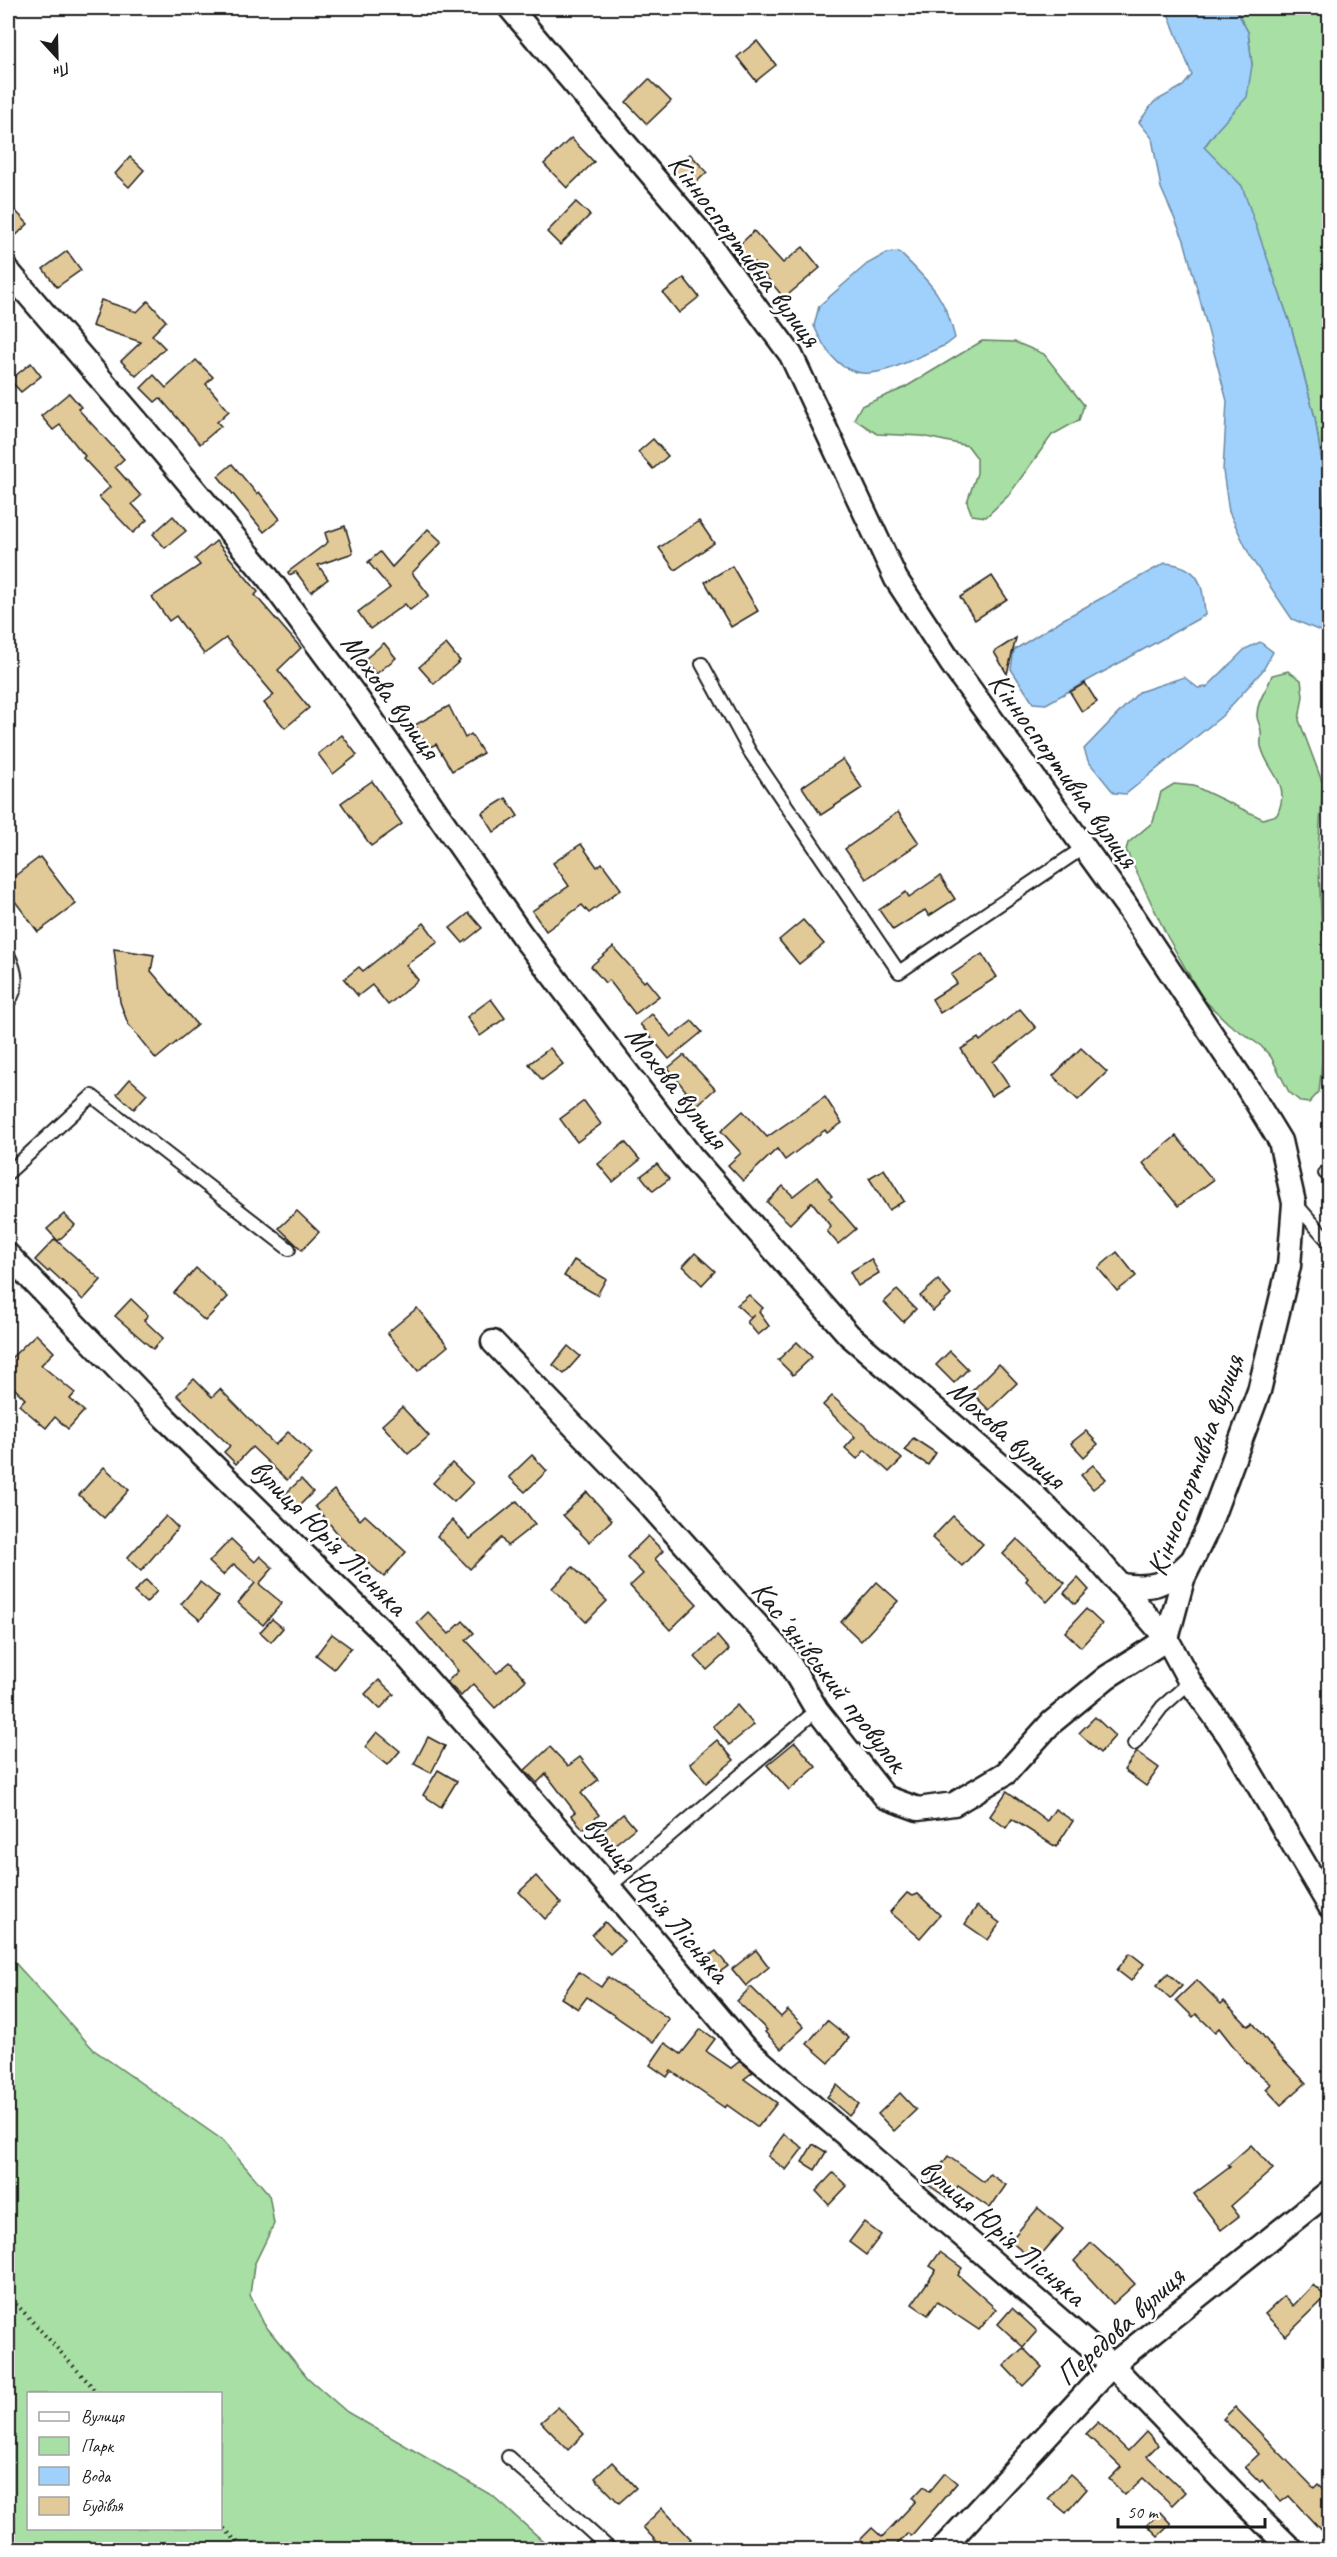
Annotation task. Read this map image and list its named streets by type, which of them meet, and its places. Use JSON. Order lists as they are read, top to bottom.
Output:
{
  "streets": {
    "street": [
      "Кінноспортивна вулиця",
      "Мохова вулиця",
      "вулиця Юрія Лісняка",
      "Касʼянівський провулок",
      "Передова вулиця"
    ]
  },
  "crossings": [
    ["Кінноспортивна вулиця", "Мохова вулиця"],
    ["Кінноспортивна вулиця", "Касʼянівський провулок"],
    ["Мохова вулиця", "Касʼянівський провулок"],
    ["вулиця Юрія Лісняка", "Передова вулиця"]
  ],
  "legend": [
    "Вулиця",
    "Парк",
    "Вода",
    "Будівля"
  ],
  "scale_bar": "50 m",
  "north": "bottom"
}
